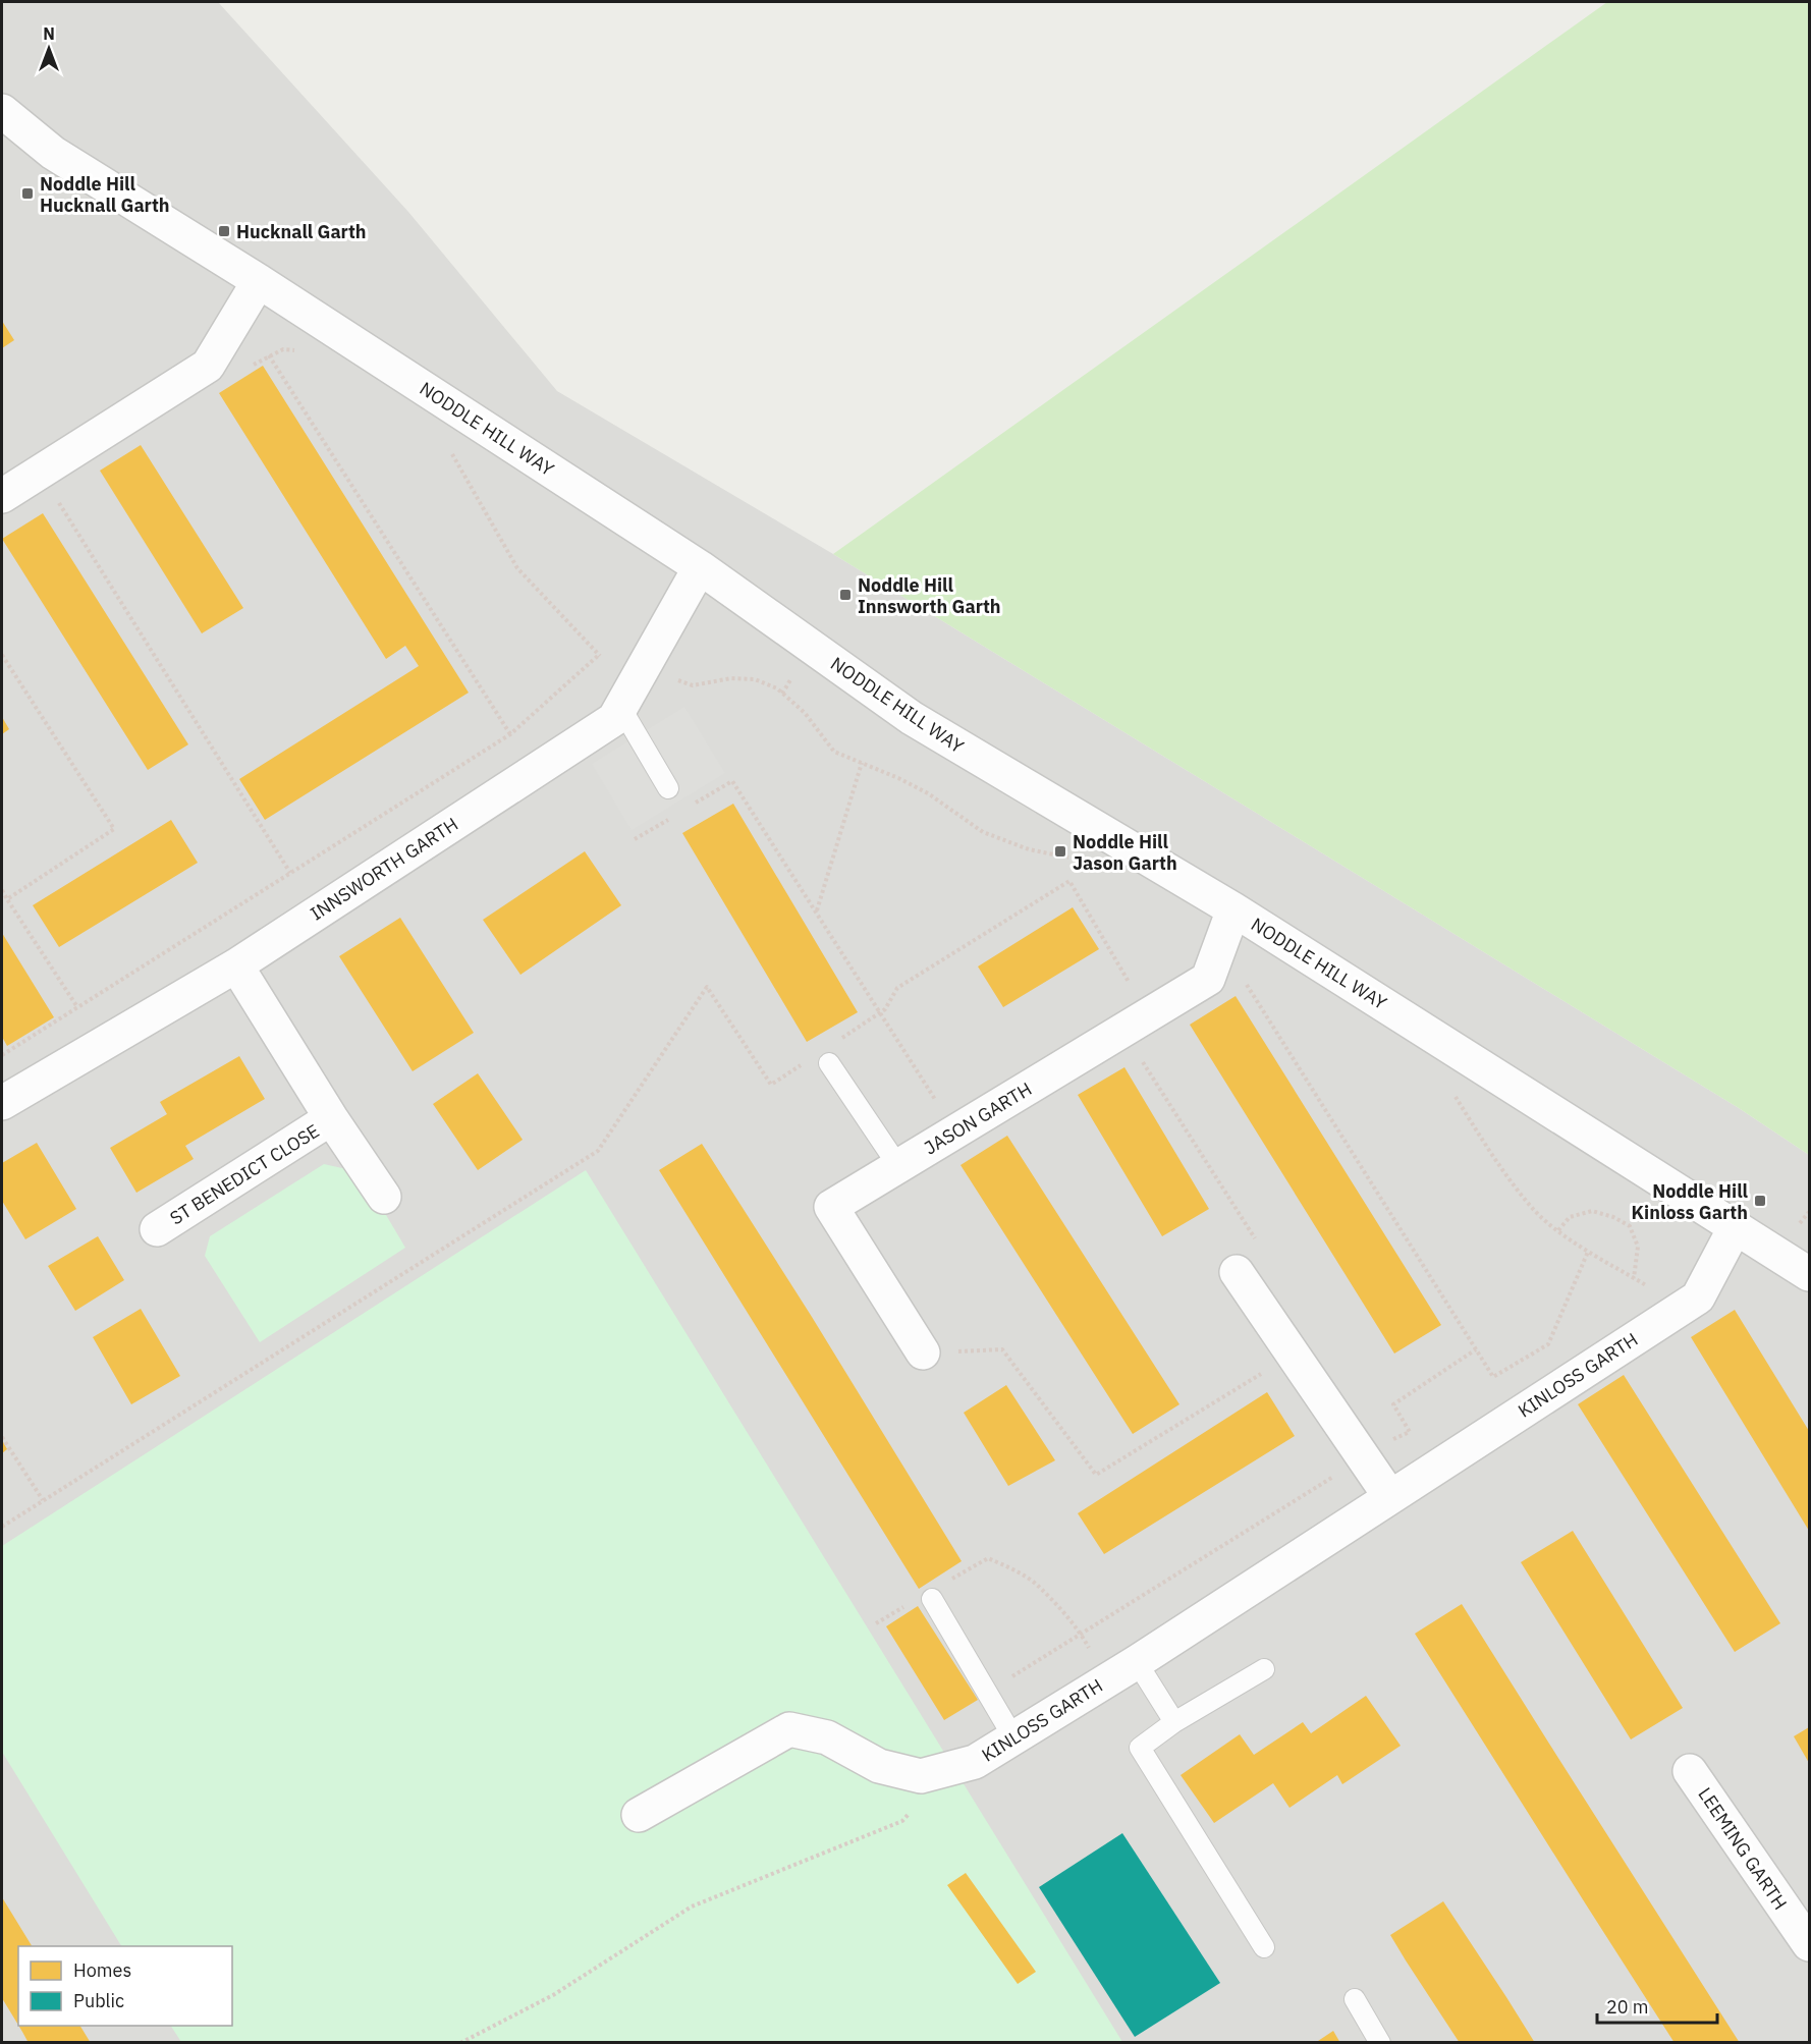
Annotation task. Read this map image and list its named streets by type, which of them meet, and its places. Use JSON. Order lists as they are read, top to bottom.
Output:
{
  "streets": {
    "street": [
      "NODDLE HILL WAY",
      "INNSWORTH GARTH",
      "JASON GARTH",
      "ST BENEDICT CLOSE",
      "KINLOSS GARTH",
      "LEEMING GARTH"
    ]
  },
  "crossings": [
    ["NODDLE HILL WAY", "INNSWORTH GARTH"],
    ["NODDLE HILL WAY", "JASON GARTH"],
    ["NODDLE HILL WAY", "KINLOSS GARTH"],
    ["INNSWORTH GARTH", "ST BENEDICT CLOSE"]
  ],
  "places": {
    "transit": [
      "Noddle Hill Hucknall Garth",
      "Hucknall Garth",
      "Noddle Hill Innsworth Garth",
      "Noddle Hill Jason Garth",
      "Noddle Hill Kinloss Garth"
    ]
  },
  "legend": ["Homes", "Public"],
  "scale_bar": "20 m",
  "north": "top"
}
